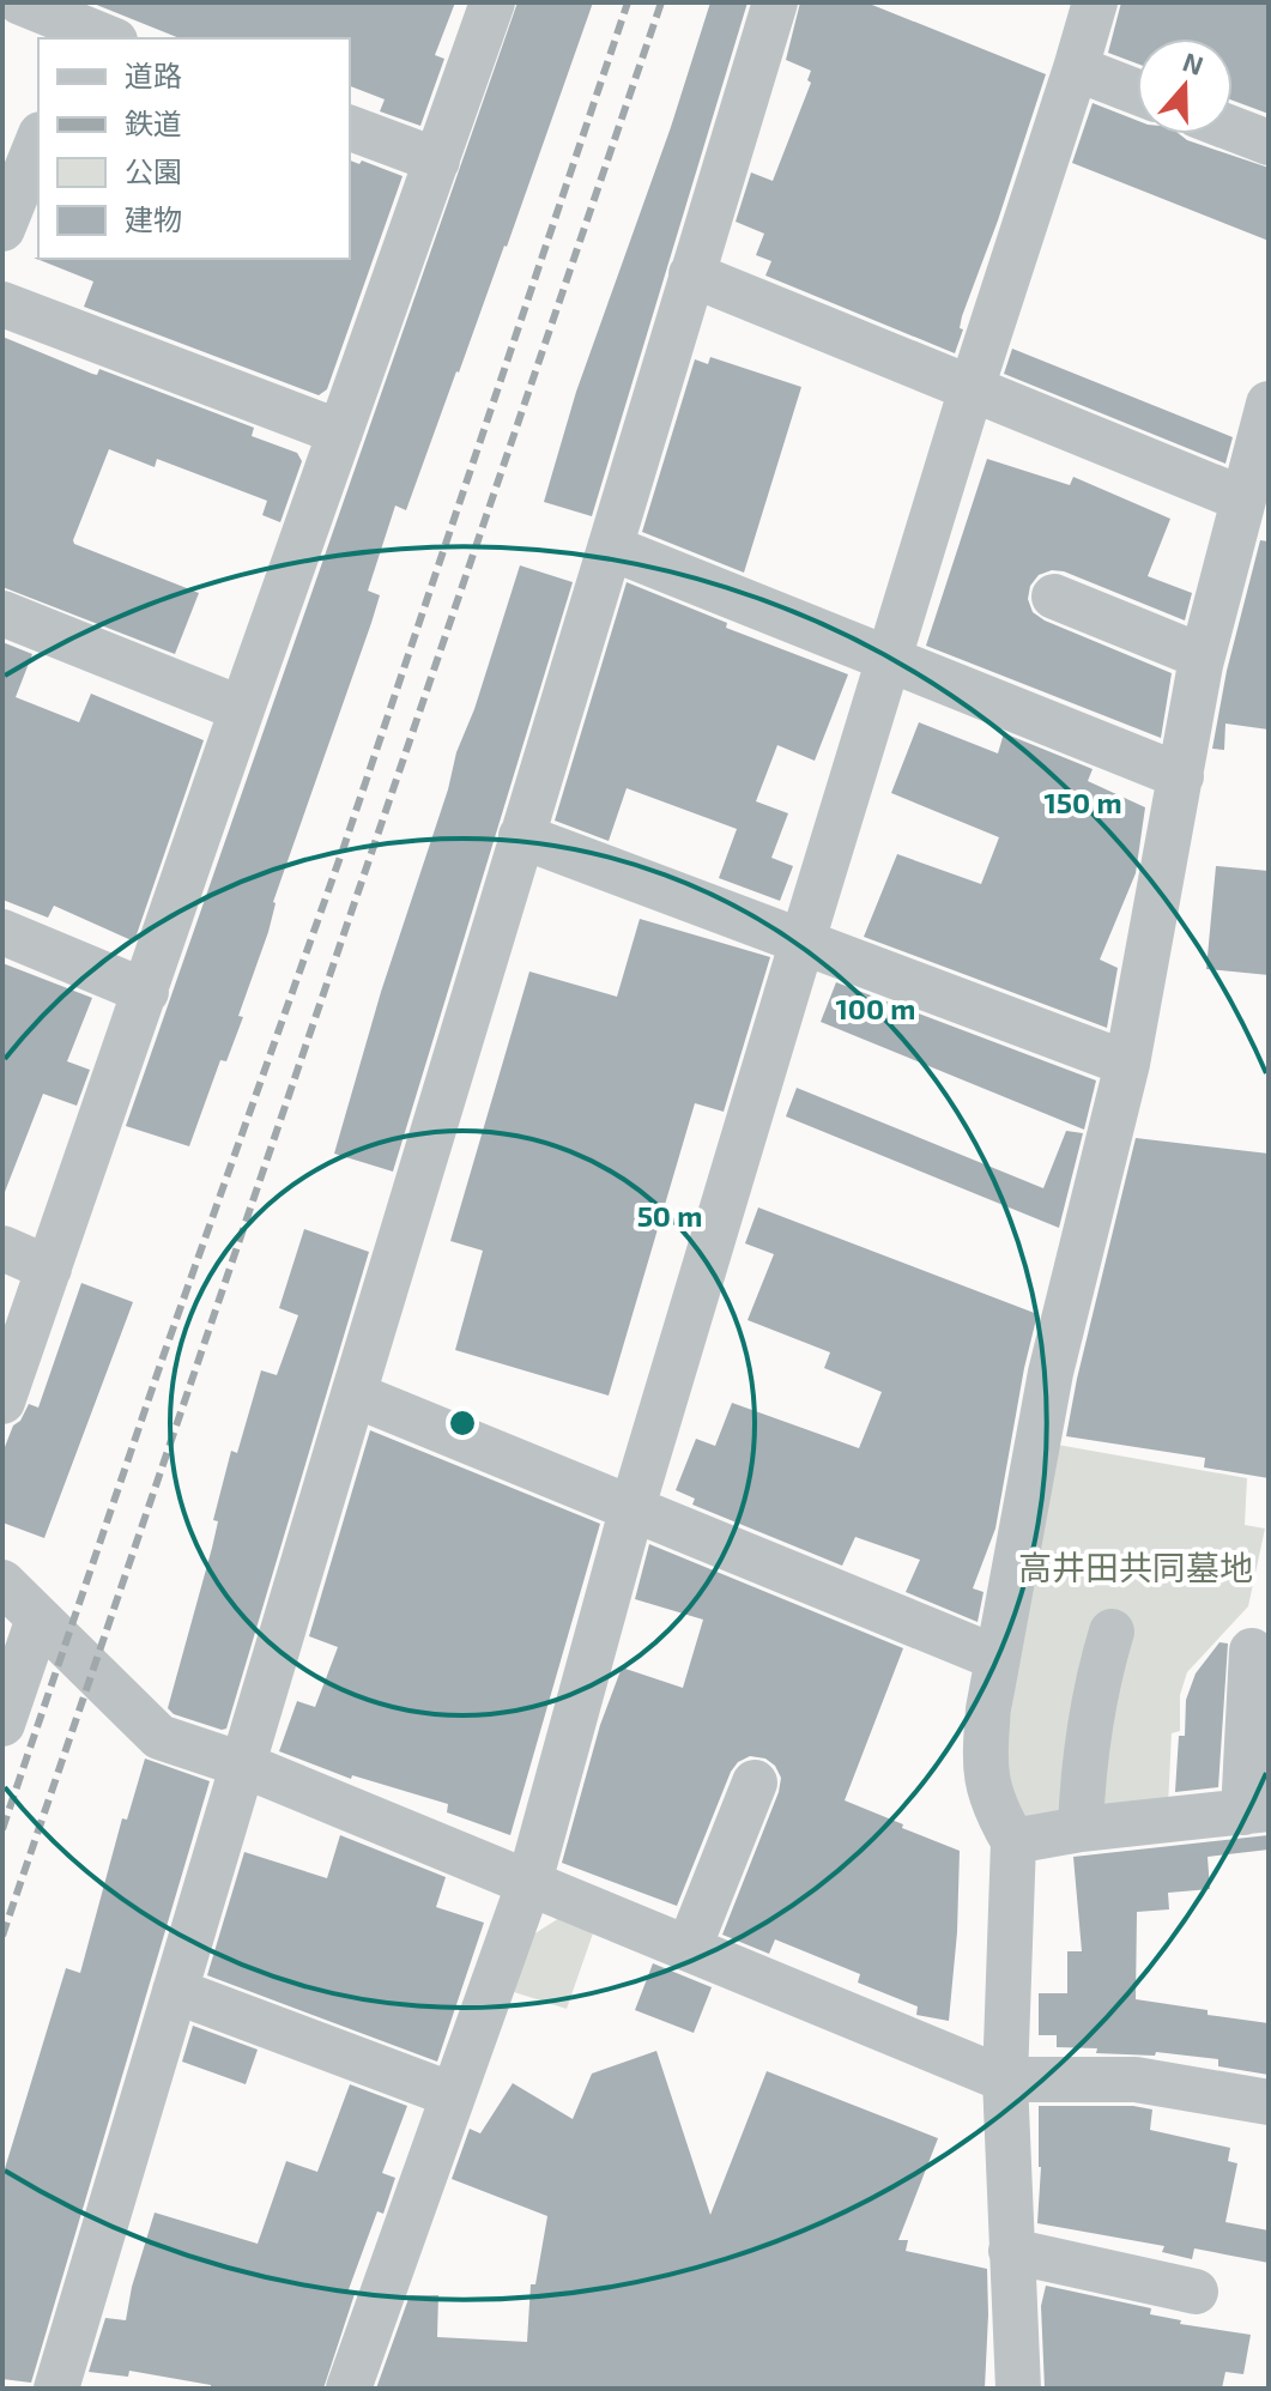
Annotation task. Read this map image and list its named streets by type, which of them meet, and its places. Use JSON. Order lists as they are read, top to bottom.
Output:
{
  "parks": ["高井田共同墓地"],
  "legend": [
    "道路",
    "鉄道",
    "公園",
    "建物"
  ],
  "north": "top",
  "rings": ["150 m", "100 m", "50 m"]
}
